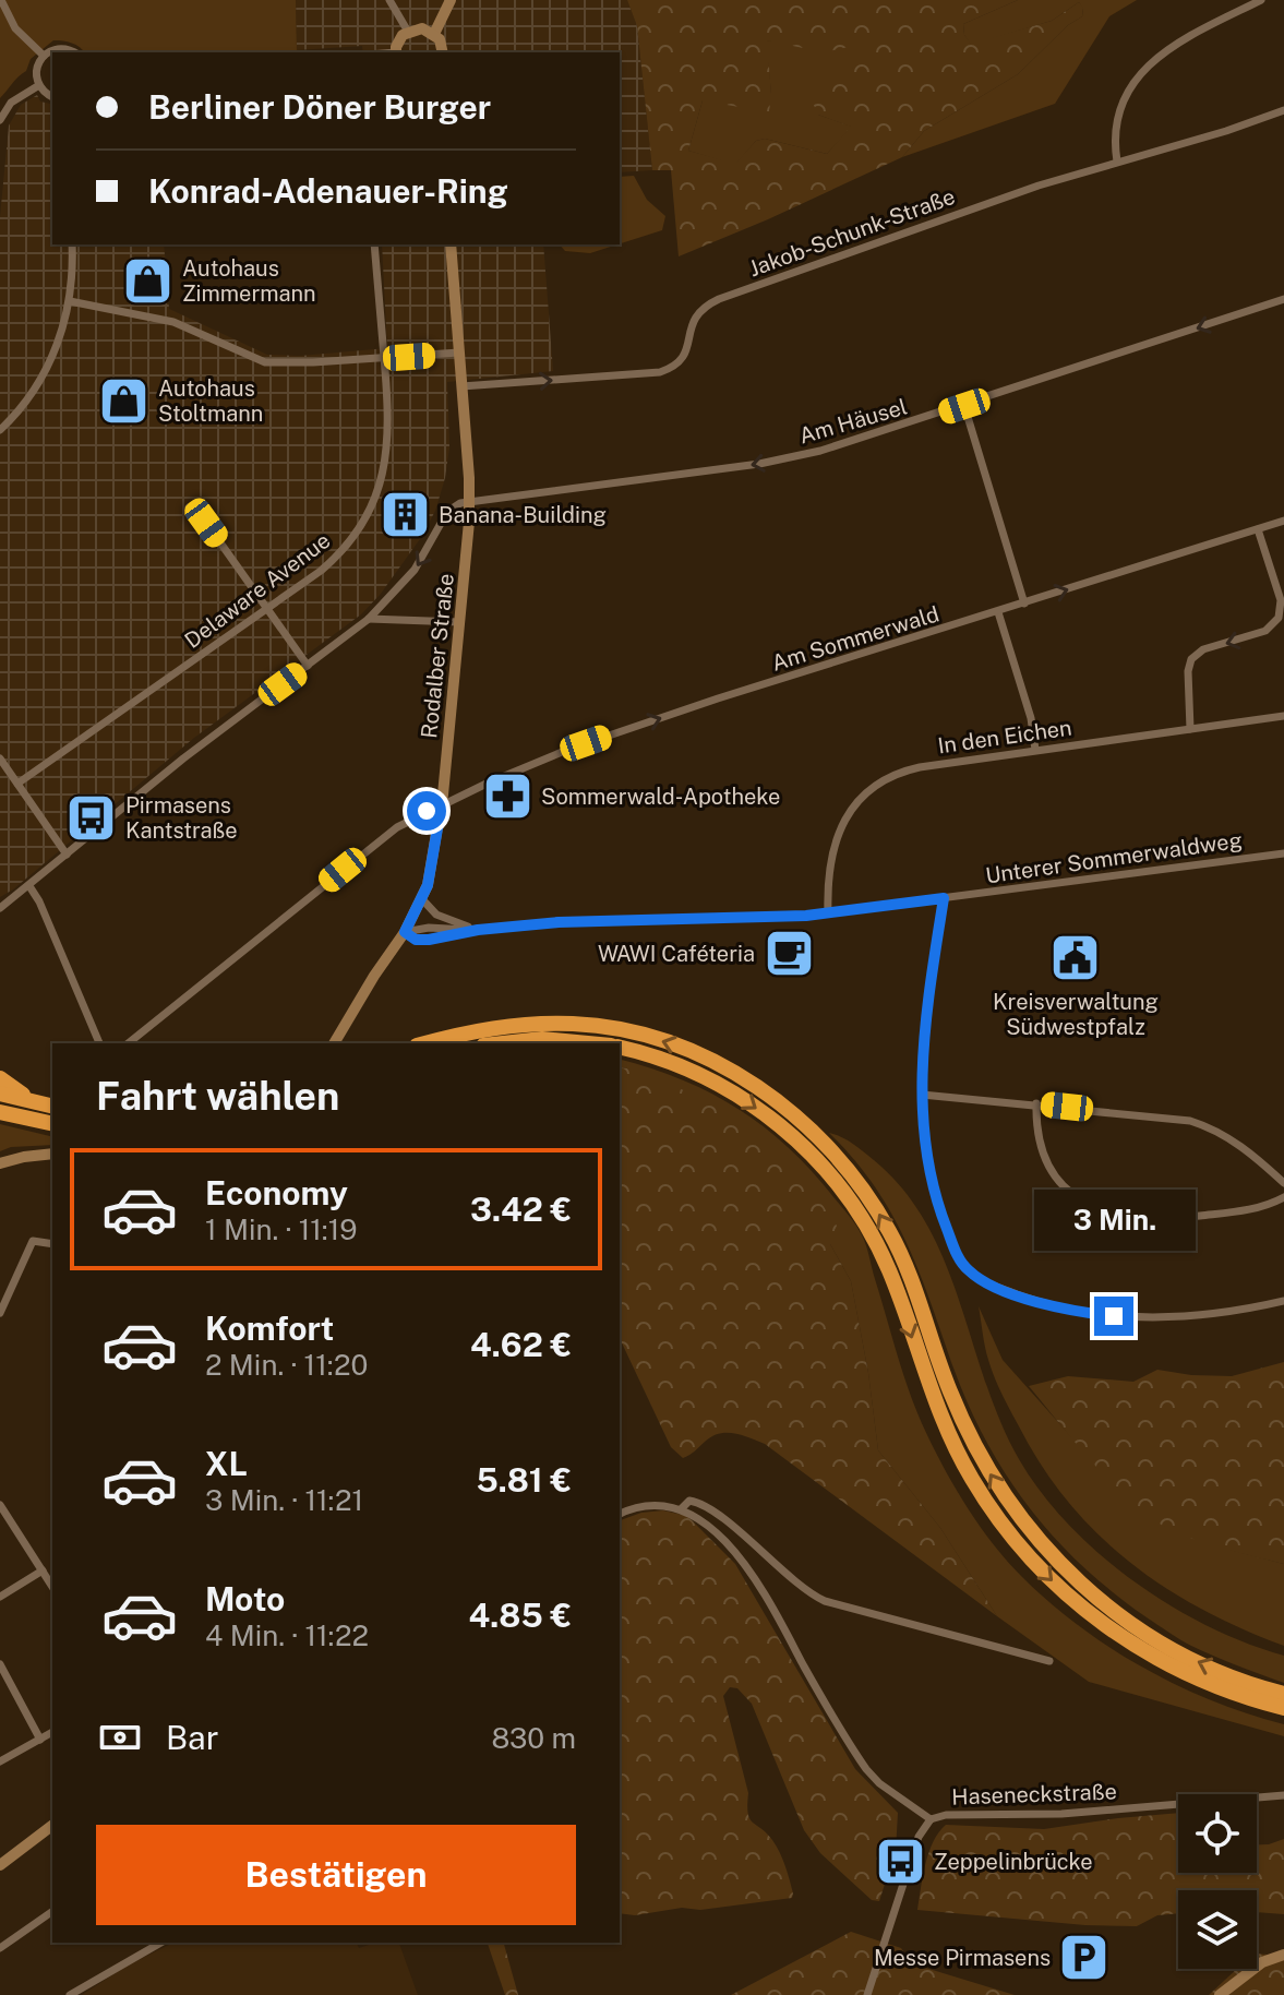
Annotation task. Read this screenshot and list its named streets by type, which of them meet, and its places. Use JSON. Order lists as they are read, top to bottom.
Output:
{
  "streets": {
    "main road": ["Rodalber Straße"],
    "street": [
      "Jakob-Schunk-Straße",
      "Am Häusel",
      "Delaware Avenue",
      "Am Sommerwald",
      "In den Eichen",
      "Unterer Sommerwaldweg",
      "Haseneckstraße"
    ]
  },
  "crossings": [
    ["Jakob-Schunk-Straße", "Rodalber Straße"],
    ["Am Häusel", "Rodalber Straße"],
    ["Am Sommerwald", "Rodalber Straße"],
    ["Rodalber Straße", "Unterer Sommerwaldweg"],
    ["In den Eichen", "Unterer Sommerwaldweg"]
  ],
  "one_way": ["Jakob-Schunk-Straße", "Am Häusel", "Am Sommerwald"],
  "places": {
    "shop": ["Autohaus Zimmermann", "Autohaus Stoltmann"],
    "building": ["Banana-Building"],
    "pharmacy": ["Sommerwald-Apotheke"],
    "bus stop": ["Pirmasens Kantstraße", "Zeppelinbrücke"],
    "cafe": ["WAWI Caféteria"],
    "public building": ["Kreisverwaltung Südwestpfalz"],
    "parking": ["Messe Pirmasens"]
  },
  "page": {
    "banner": ["Berliner Döner Burger", "Konrad-Adenauer-Ring"],
    "heading": "Fahrt wählen",
    "list": [
      {
        "name": "Economy",
        "note": "1 Min. · 11:19",
        "value": "3.42 €"
      },
      {
        "name": "Komfort",
        "note": "2 Min. · 11:20",
        "value": "4.62 €"
      },
      {
        "name": "XL",
        "note": "3 Min. · 11:21",
        "value": "5.81 €"
      },
      {
        "name": "Moto",
        "note": "4 Min. · 11:22",
        "value": "4.85 €"
      }
    ],
    "bubble": "3 Min.",
    "pay": ["Bar", "830 m"],
    "buttons": "Bestätigen"
  }
}
